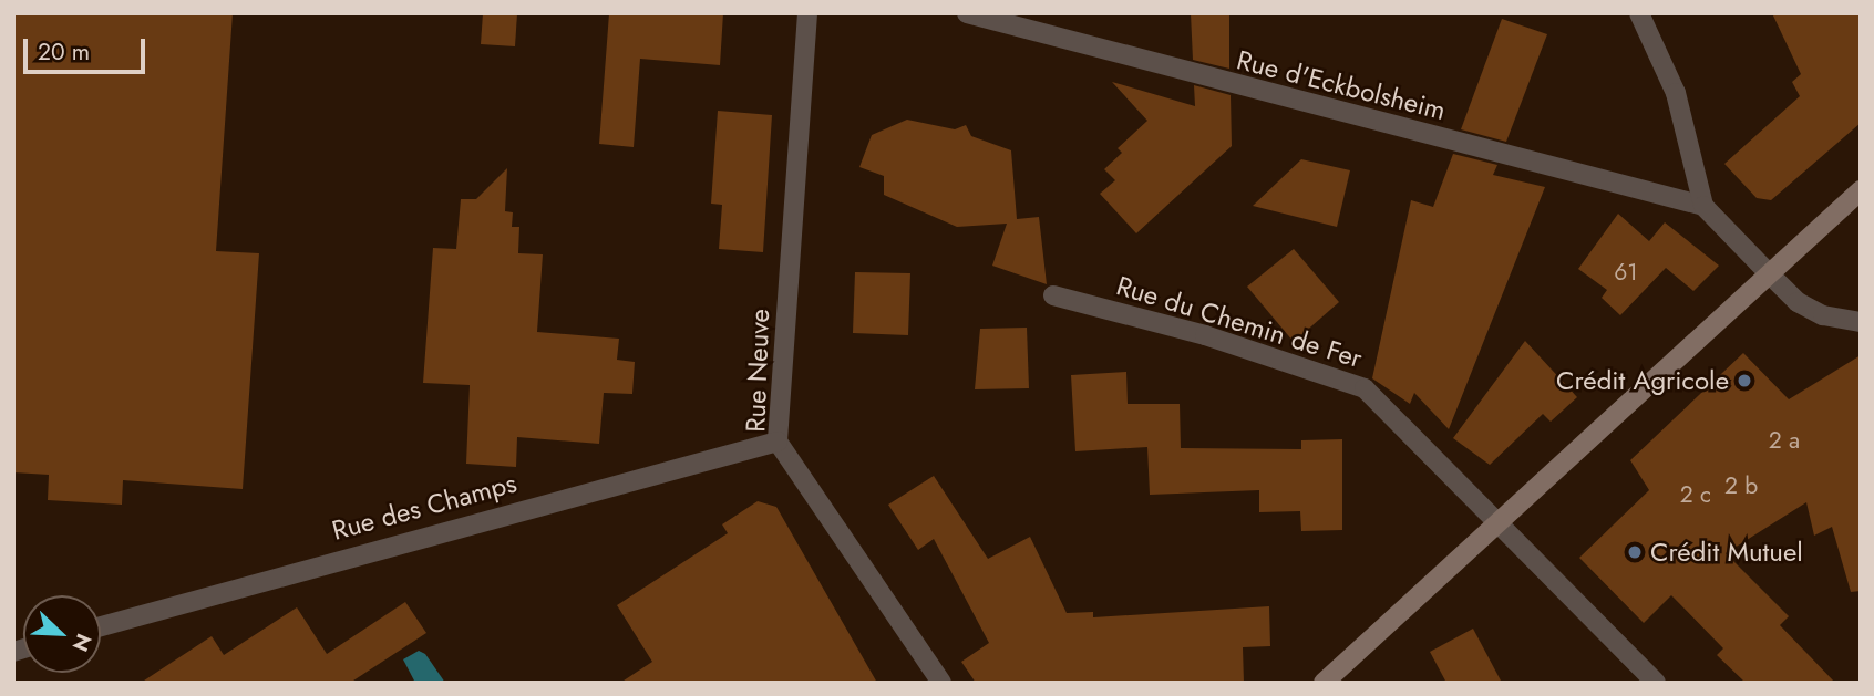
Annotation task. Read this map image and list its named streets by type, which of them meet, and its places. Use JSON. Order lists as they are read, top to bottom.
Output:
{
  "streets": {
    "street": [
      "Rue d'Eckbolsheim",
      "Rue du Chemin de Fer",
      "Rue Neuve",
      "Rue des Champs"
    ]
  },
  "crossings": [
    ["Rue Neuve", "Rue des Champs"]
  ],
  "places": ["Crédit Agricole", "Crédit Mutuel"],
  "house_numbers": [
    "61",
    "2 a",
    "2 b",
    "2 c"
  ],
  "scale_bar": "20 m",
  "north": "bottom right"
}
